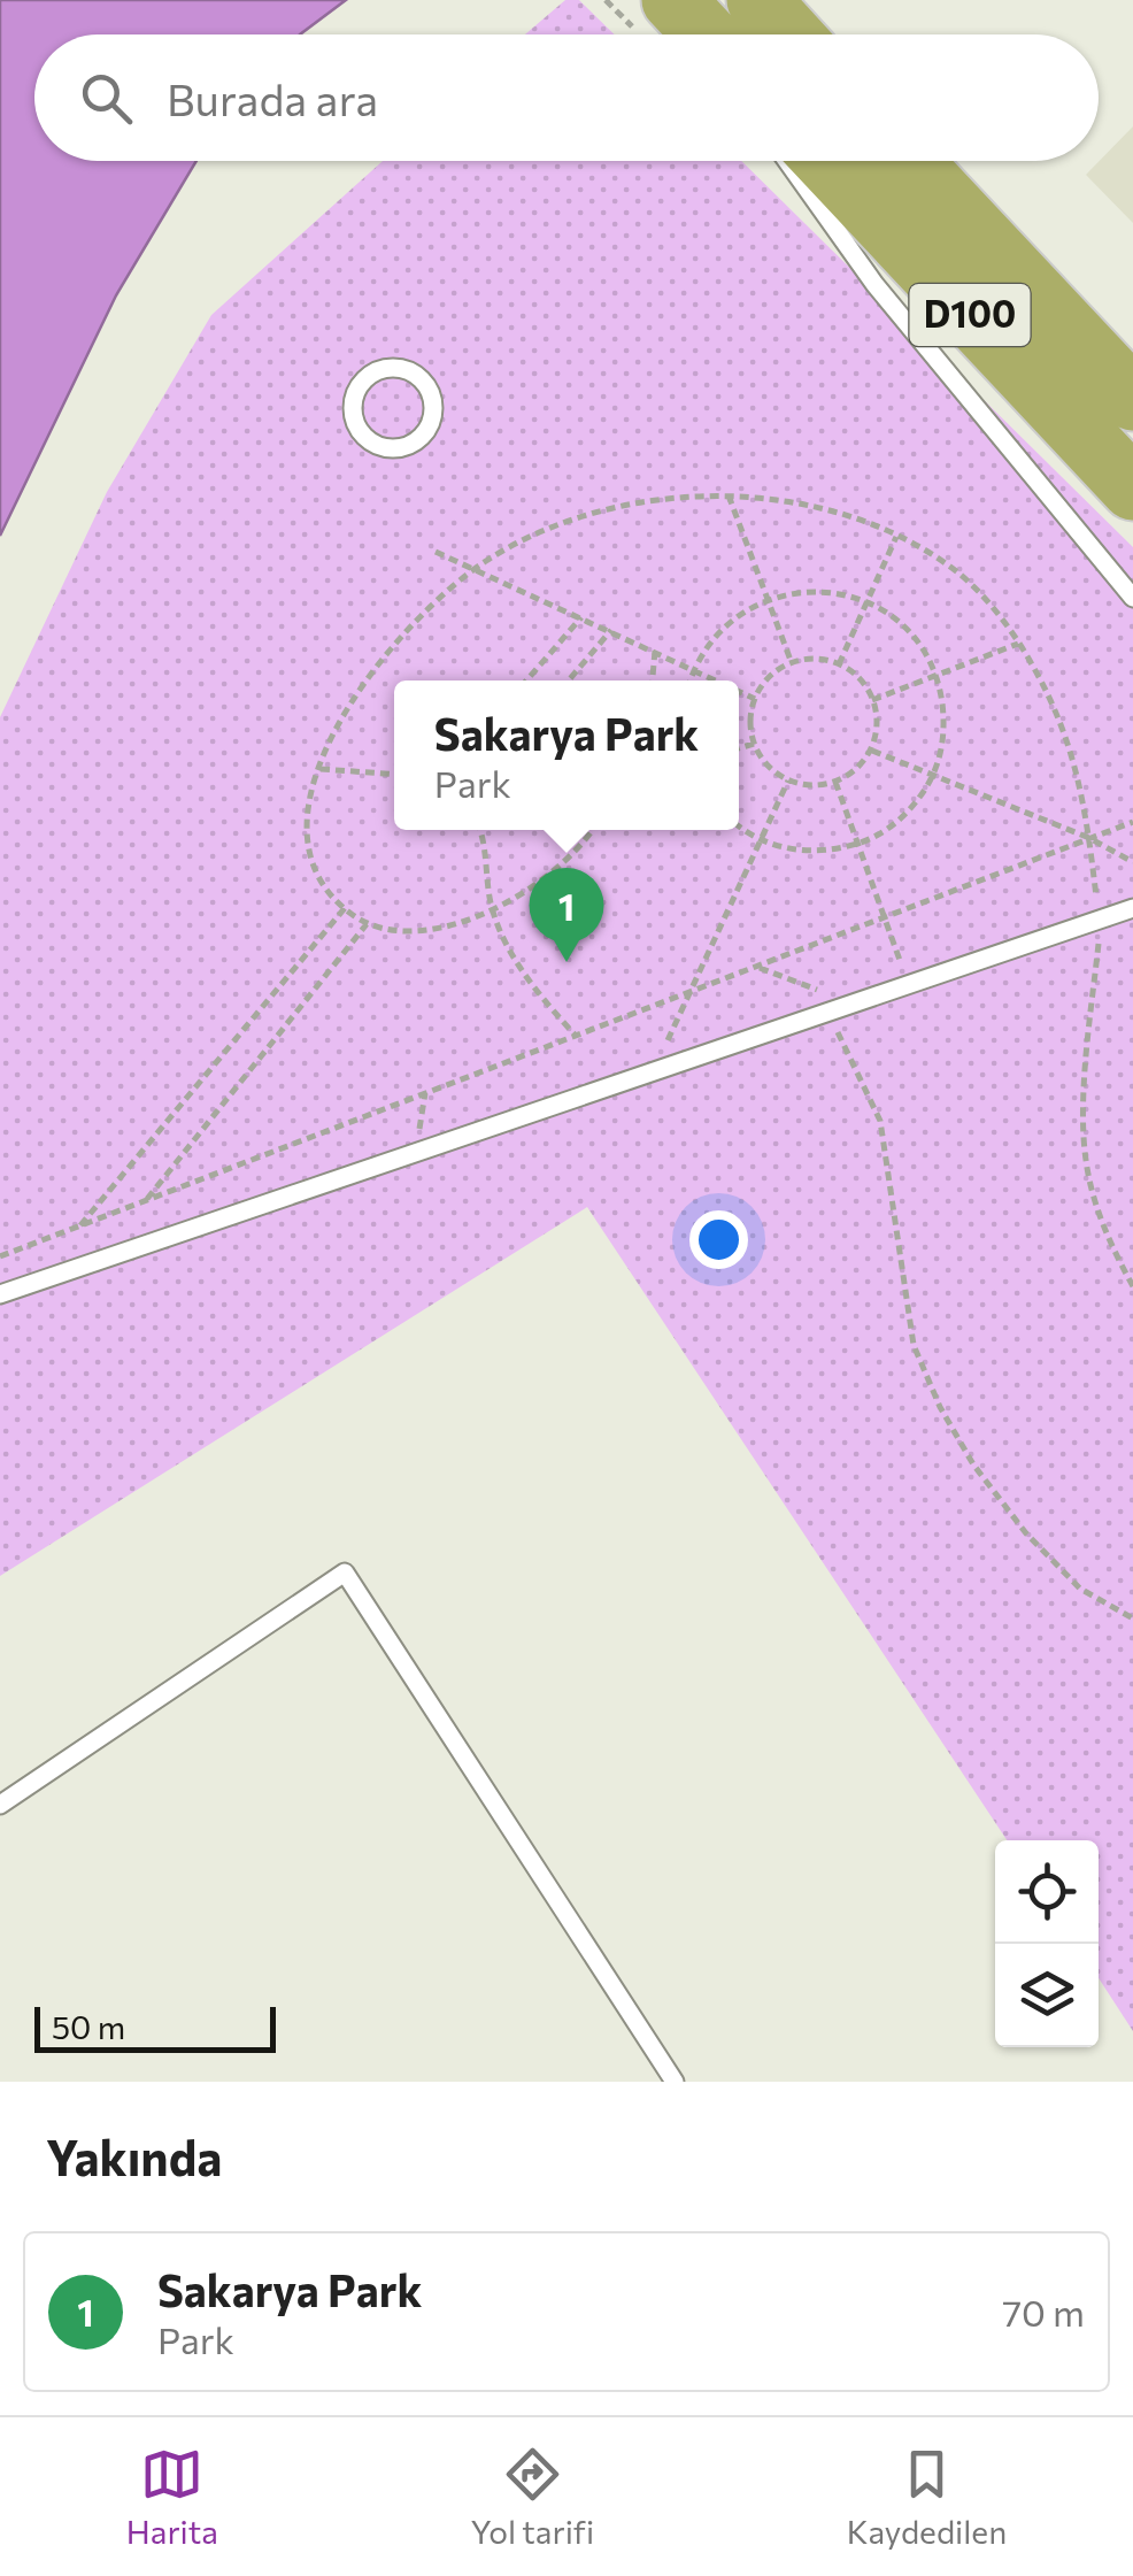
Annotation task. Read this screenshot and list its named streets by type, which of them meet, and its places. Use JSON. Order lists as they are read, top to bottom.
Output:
{
  "streets": {
    "highway": ["D100"]
  },
  "scale_bar": "50 m",
  "page": {
    "search": "Burada ara",
    "popup": ["Sakarya Park", "Park"],
    "pins": "1",
    "scale": "50 m",
    "heading": "Yakında",
    "list": [
      {
        "mark": "1",
        "name": "Sakarya Park",
        "note": "Park",
        "value": "70 m"
      }
    ],
    "nav": ["Harita", "Yol tarifi", "Kaydedilen"]
  }
}
